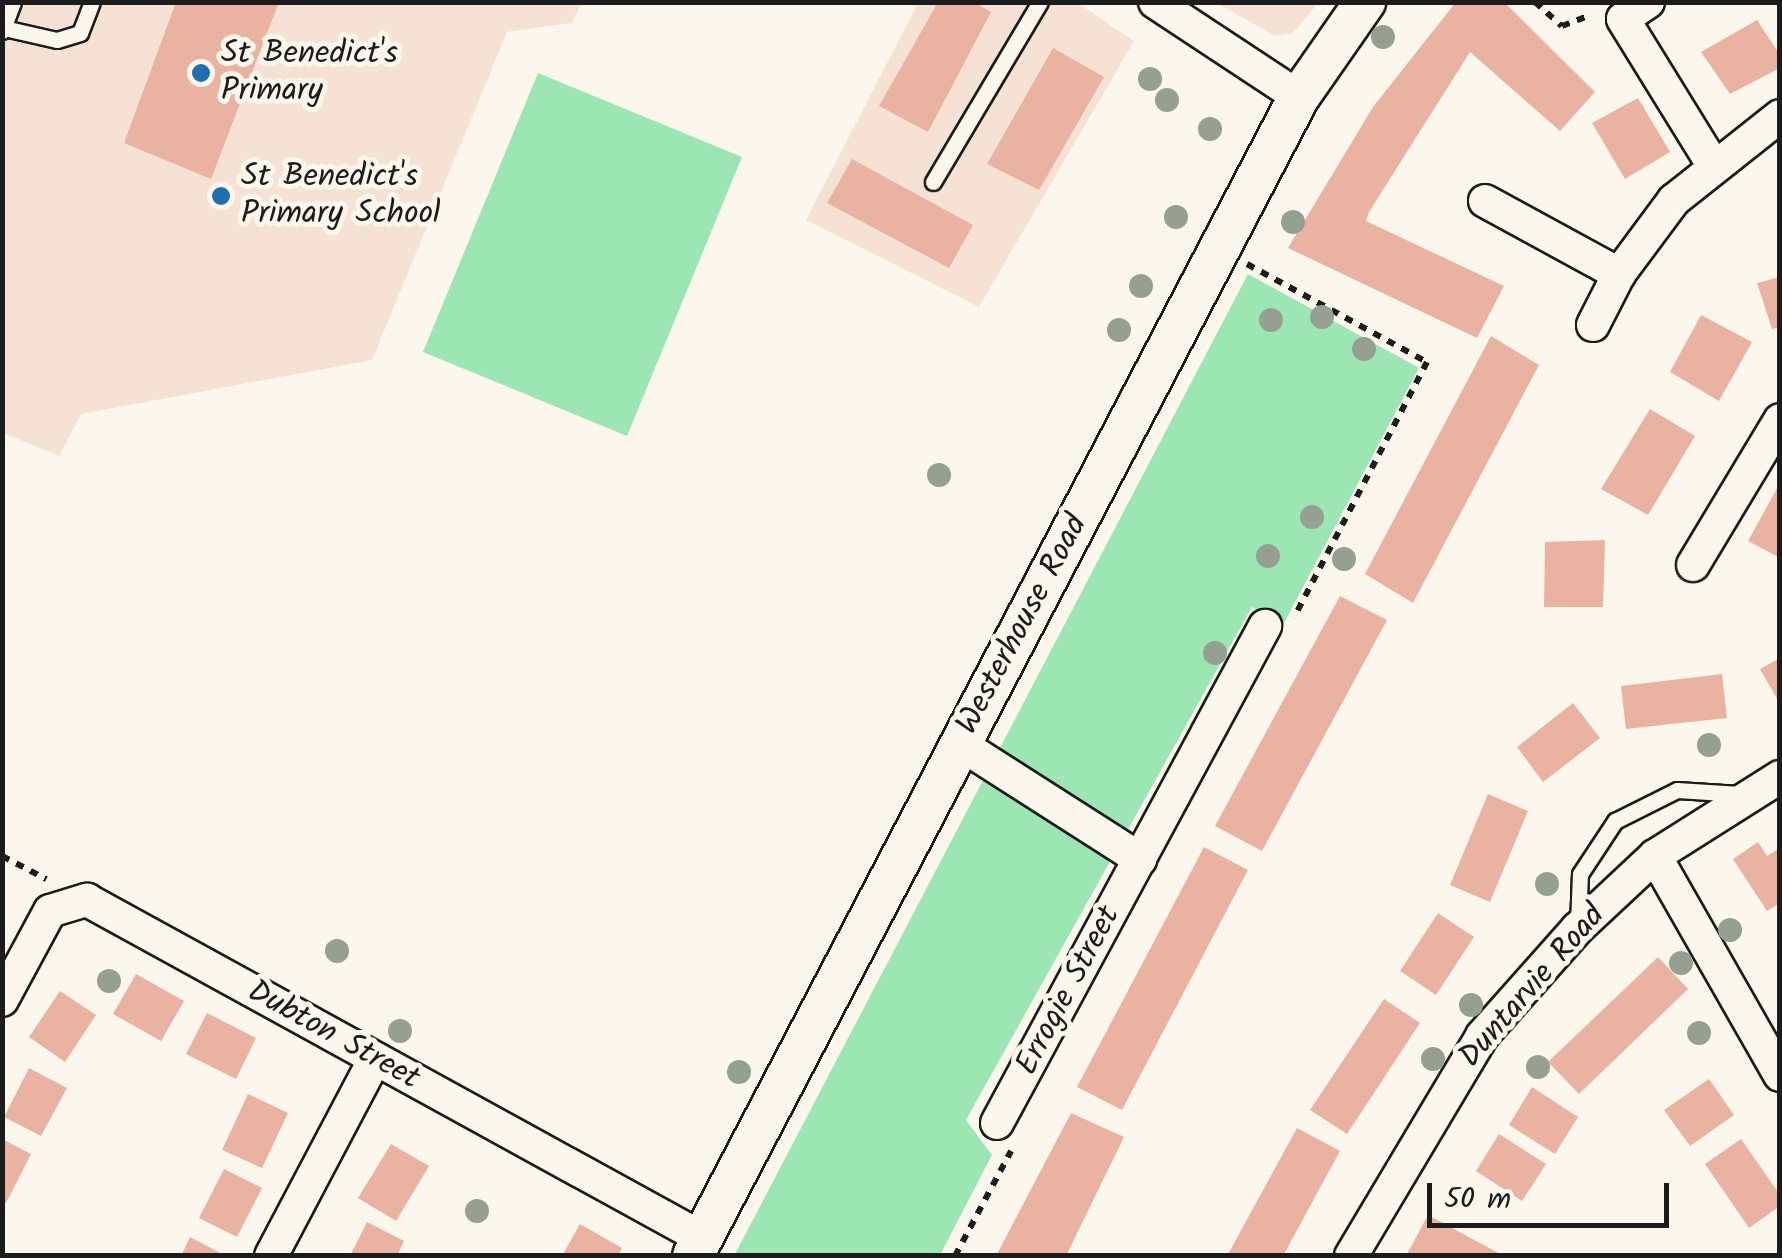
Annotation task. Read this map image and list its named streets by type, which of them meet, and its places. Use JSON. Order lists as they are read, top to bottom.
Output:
{
  "streets": {
    "street": [
      "Westerhouse Road",
      "Duntarvie Road",
      "Errogie Street",
      "Dubton Street"
    ]
  },
  "crossings": [
    ["Westerhouse Road", "Dubton Street"]
  ],
  "places": ["St Benedict's Primary", "St Benedict's Primary School"],
  "scale_bar": "50 m"
}
